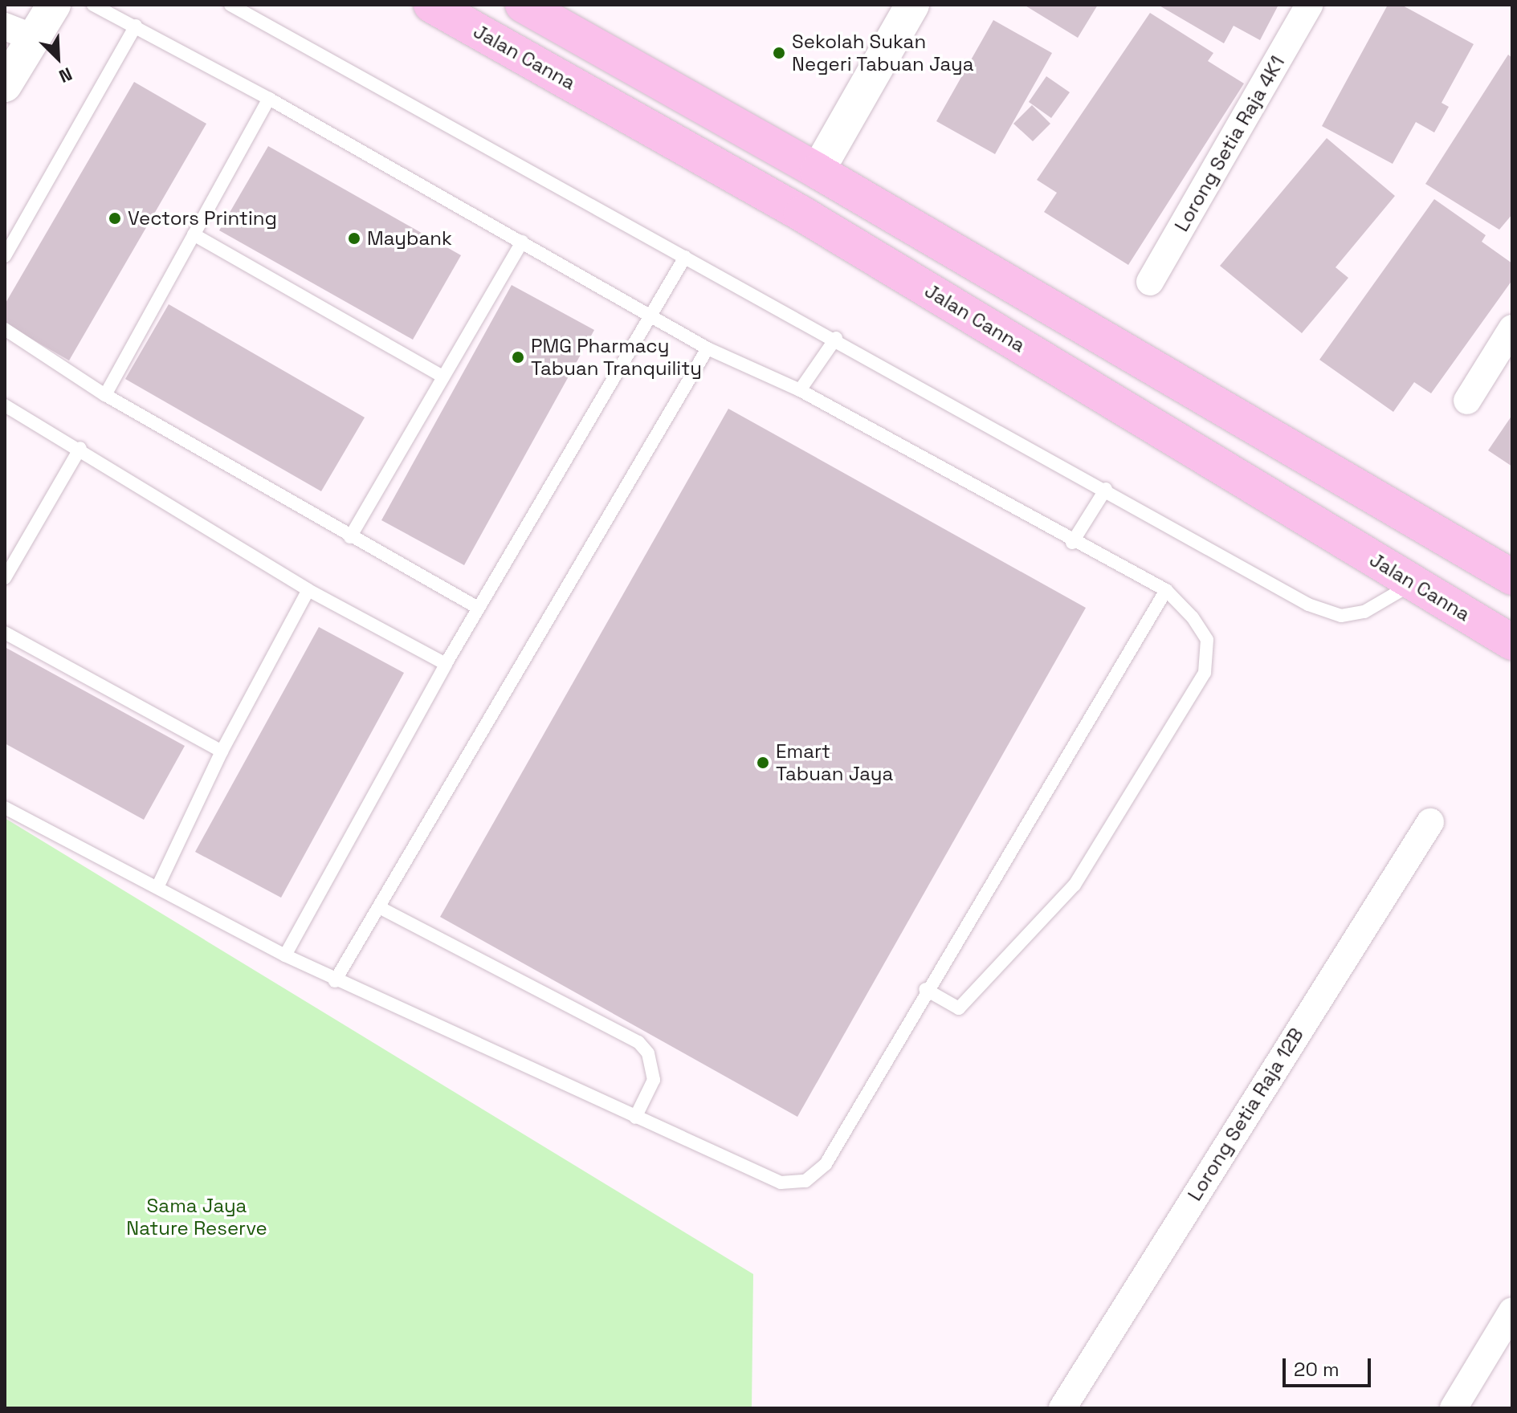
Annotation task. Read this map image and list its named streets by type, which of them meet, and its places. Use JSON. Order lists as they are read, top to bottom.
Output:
{
  "streets": {
    "highway": ["Jalan Canna"],
    "street": ["Lorong Setia Raja 4K1", "Lorong Setia Raja 12B"]
  },
  "parks": ["Sama Jaya Nature Reserve"],
  "places": [
    "Sekolah Sukan Negeri Tabuan Jaya",
    "Vectors Printing",
    "Maybank",
    "PMG Pharmacy Tabuan Tranquility",
    "Emart Tabuan Jaya"
  ],
  "scale_bar": "20 m",
  "north": "bottom right"
}
